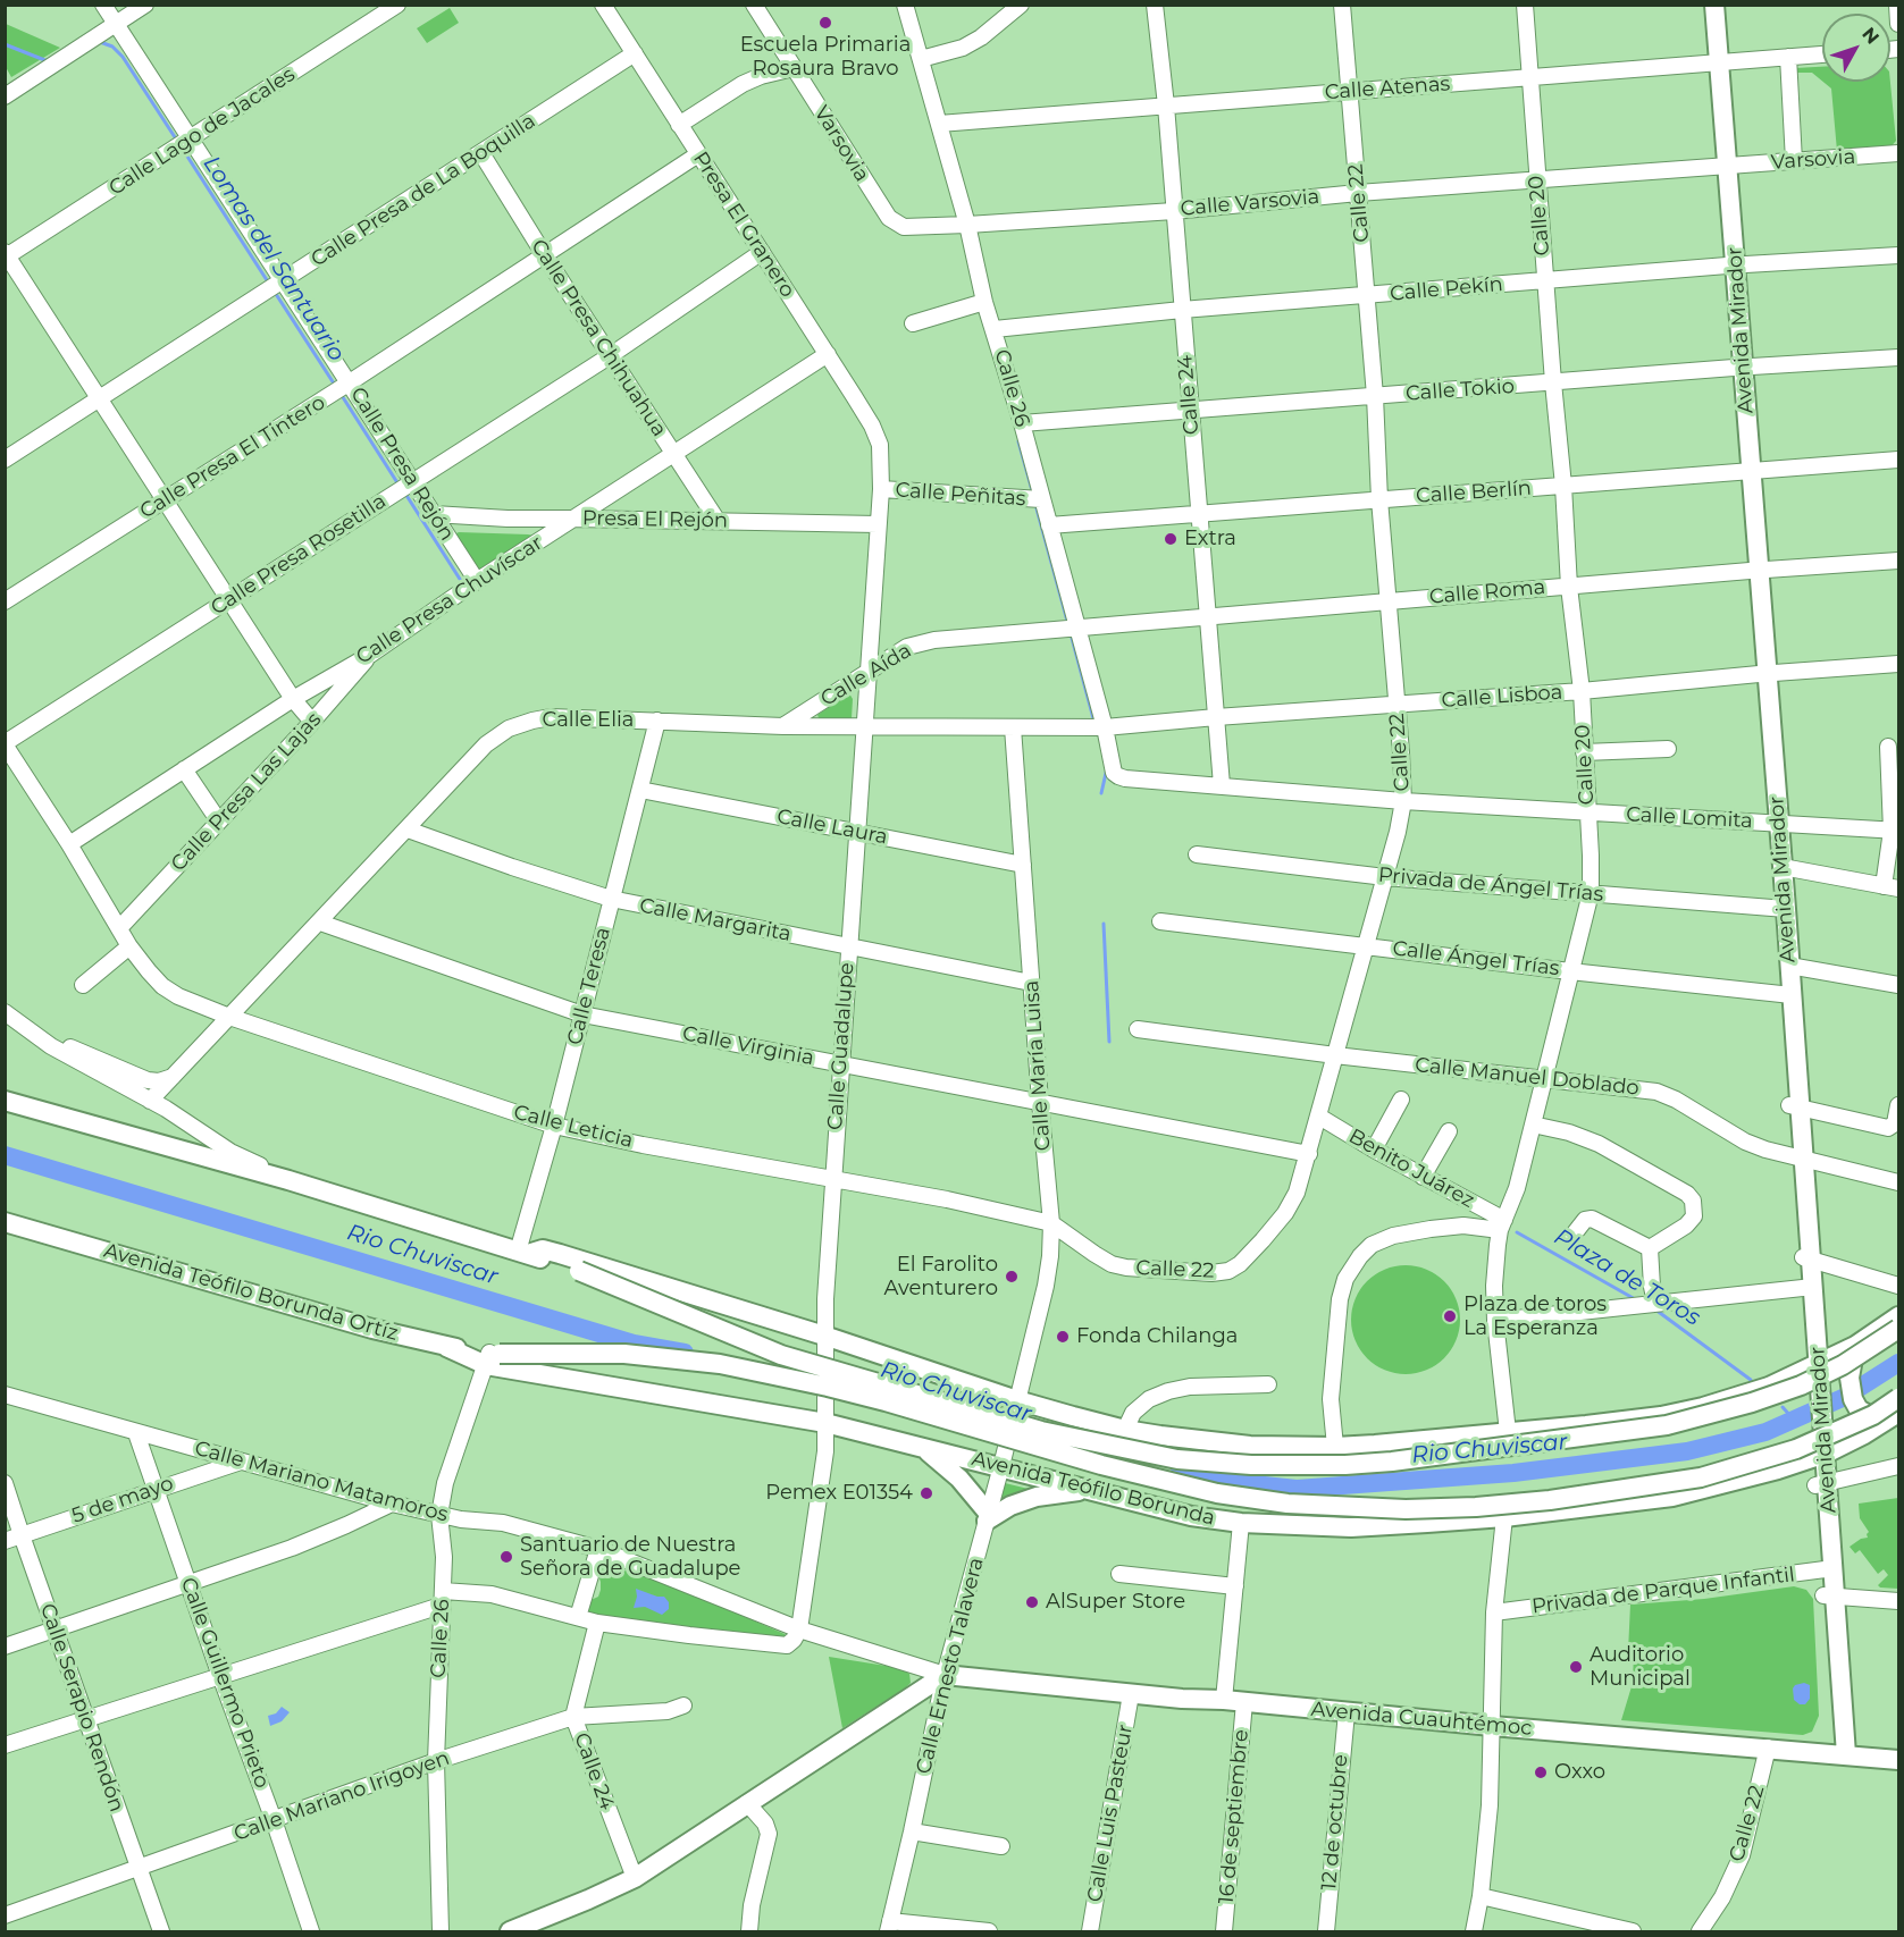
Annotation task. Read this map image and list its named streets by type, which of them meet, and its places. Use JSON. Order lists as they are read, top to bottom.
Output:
{
  "streets": {
    "main road": [
      "Avenida Mirador",
      "Avenida Teófilo Borunda Ortíz",
      "Avenida Teófilo Borunda",
      "Avenida Cuauhtémoc"
    ],
    "street": [
      "Calle Atenas",
      "Calle Lago de Jacales",
      "Varsovia",
      "Calle Presa de La Boquilla",
      "Calle Varsovia",
      "Calle 22",
      "Calle 20",
      "Presa El Granero",
      "Calle Pekín",
      "Calle Presa Chihuahua",
      "Calle 26",
      "Calle Tokio",
      "Calle 24",
      "Calle Presa El Tintero",
      "Calle Presa Rejón",
      "Calle Berlín",
      "Calle Peñitas",
      "Presa El Rejón",
      "Calle Presa Rosetilla",
      "Calle Roma",
      "Calle Presa Chuvíscar",
      "Calle Aída",
      "Calle Lisboa",
      "Calle Elia",
      "Calle Presa Las Lajas",
      "Calle Lomita",
      "Calle Laura",
      "Privada de Ángel Trías",
      "Calle Margarita",
      "Calle Ángel Trías",
      "Calle Teresa",
      "Calle Virginia",
      "Calle Guadalupe",
      "Calle María Luisa",
      "Calle Manuel Doblado",
      "Calle Leticia",
      "Benito Juárez",
      "Calle Mariano Matamoros",
      "5 de mayo",
      "Privada de Parque Infantil",
      "Calle Ernesto Talavera",
      "Calle Guillermo Prieto",
      "Calle Serapio Rendón",
      "Calle Mariano Irigoyen",
      "Calle Luis Pasteur",
      "16 de septiembre",
      "12 de octubre"
    ]
  },
  "crossings": [
    ["Calle Atenas", "Calle 22"],
    ["Calle Atenas", "Calle 20"],
    ["Calle Atenas", "Avenida Mirador"],
    ["Calle Atenas", "Calle 26"],
    ["Calle Atenas", "Calle 24"],
    ["Calle Lago de Jacales", "Calle Presa Rejón"],
    ["Varsovia", "Calle Varsovia"],
    ["Varsovia", "Avenida Mirador"],
    ["Calle Presa de La Boquilla", "Presa El Granero"],
    ["Calle Presa de La Boquilla", "Calle Presa Chihuahua"],
    ["Calle Presa de La Boquilla", "Calle Presa Rejón"],
    ["Calle Varsovia", "Calle 22"],
    ["Calle Varsovia", "Calle 20"],
    ["Calle Varsovia", "Avenida Mirador"],
    ["Calle Varsovia", "Calle 26"],
    ["Calle Varsovia", "Calle 24"],
    ["Calle 22", "Calle Pekín"],
    ["Calle 22", "Calle Tokio"],
    ["Calle 22", "Calle Berlín"],
    ["Calle 22", "Calle Roma"],
    ["Calle 22", "Calle Lisboa"],
    ["Calle 22", "Calle Lomita"],
    ["Calle 22", "Privada de Ángel Trías"],
    ["Calle 22", "Calle Ángel Trías"],
    ["Calle 22", "Calle Virginia"],
    ["Calle 22", "Calle María Luisa"],
    ["Calle 22", "Calle Manuel Doblado"],
    ["Calle 22", "Calle Leticia"],
    ["Calle 22", "Benito Juárez"],
    ["Calle 22", "Avenida Cuauhtémoc"],
    ["Calle 20", "Calle Pekín"],
    ["Calle 20", "Calle Tokio"],
    ["Calle 20", "Calle Berlín"],
    ["Calle 20", "Calle Roma"],
    ["Calle 20", "Calle Lisboa"],
    ["Calle 20", "Calle Lomita"],
    ["Calle 20", "Privada de Ángel Trías"],
    ["Calle 20", "Calle Ángel Trías"],
    ["Calle 20", "Calle Manuel Doblado"],
    ["Calle 20", "Benito Juárez"],
    ["Presa El Granero", "Calle Presa El Tintero"],
    ["Presa El Granero", "Calle Presa Rosetilla"],
    ["Presa El Granero", "Calle Presa Chuvíscar"],
    ["Presa El Granero", "Calle Guadalupe"],
    ["Calle Pekín", "Avenida Mirador"],
    ["Calle Pekín", "Calle 26"],
    ["Calle Pekín", "Calle 24"],
    ["Avenida Mirador", "Calle Tokio"],
    ["Avenida Mirador", "Calle Berlín"],
    ["Avenida Mirador", "Calle Roma"],
    ["Avenida Mirador", "Calle Lisboa"],
    ["Avenida Mirador", "Calle Lomita"],
    ["Avenida Mirador", "Privada de Ángel Trías"],
    ["Avenida Mirador", "Calle Ángel Trías"],
    ["Avenida Mirador", "Calle Manuel Doblado"],
    ["Avenida Mirador", "Avenida Teófilo Borunda"],
    ["Avenida Mirador", "Privada de Parque Infantil"],
    ["Avenida Mirador", "Avenida Cuauhtémoc"],
    ["Calle Presa Chihuahua", "Calle Presa El Tintero"],
    ["Calle Presa Chihuahua", "Presa El Rejón"],
    ["Calle Presa Chihuahua", "Calle Presa Rosetilla"],
    ["Calle Presa Chihuahua", "Calle Presa Chuvíscar"],
    ["Calle 26", "Calle Tokio"],
    ["Calle 26", "Calle Berlín"],
    ["Calle 26", "Calle Peñitas"],
    ["Calle 26", "Calle Roma"],
    ["Calle 26", "Calle Aída"],
    ["Calle 26", "Calle Lisboa"],
    ["Calle 26", "Calle Elia"],
    ["Calle 26", "Calle Lomita"],
    ["Calle 26", "Avenida Teófilo Borunda Ortíz"],
    ["Calle 26", "Calle Mariano Matamoros"],
    ["Calle 26", "Avenida Teófilo Borunda"],
    ["Calle 26", "Calle Mariano Irigoyen"],
    ["Calle Tokio", "Calle 24"],
    ["Calle 24", "Calle Berlín"],
    ["Calle 24", "Calle Roma"],
    ["Calle 24", "Calle Lisboa"],
    ["Calle 24", "Calle Lomita"],
    ["Calle 24", "Calle Mariano Irigoyen"],
    ["Calle Presa El Tintero", "Calle Presa Rejón"],
    ["Calle Presa Rejón", "Presa El Rejón"],
    ["Calle Presa Rejón", "Calle Presa Rosetilla"],
    ["Calle Presa Rejón", "Calle Presa Chuvíscar"],
    ["Calle Peñitas", "Calle Guadalupe"],
    ["Presa El Rejón", "Calle Presa Chuvíscar"],
    ["Presa El Rejón", "Calle Guadalupe"],
    ["Calle Presa Rosetilla", "Calle Leticia"],
    ["Calle Roma", "Calle Aída"],
    ["Calle Presa Chuvíscar", "Calle Presa Las Lajas"],
    ["Calle Presa Chuvíscar", "Calle Leticia"],
    ["Calle Aída", "Calle Elia"],
    ["Calle Aída", "Calle Guadalupe"],
    ["Calle Lisboa", "Calle Elia"],
    ["Calle Elia", "Calle Margarita"],
    ["Calle Elia", "Calle Teresa"],
    ["Calle Elia", "Calle Virginia"],
    ["Calle Elia", "Calle Guadalupe"],
    ["Calle Elia", "Calle María Luisa"],
    ["Calle Elia", "Calle Leticia"],
    ["Calle Presa Las Lajas", "Calle Leticia"],
    ["Calle Laura", "Calle Teresa"],
    ["Calle Laura", "Calle Guadalupe"],
    ["Calle Laura", "Calle María Luisa"],
    ["Calle Margarita", "Calle Teresa"],
    ["Calle Margarita", "Calle Guadalupe"],
    ["Calle Margarita", "Calle María Luisa"],
    ["Calle Teresa", "Calle Virginia"],
    ["Calle Teresa", "Calle Leticia"],
    ["Calle Virginia", "Calle Guadalupe"],
    ["Calle Virginia", "Calle María Luisa"],
    ["Calle Guadalupe", "Calle Leticia"],
    ["Calle Guadalupe", "Calle Mariano Matamoros"],
    ["Calle Guadalupe", "Avenida Teófilo Borunda"],
    ["Calle María Luisa", "Calle Leticia"],
    ["Calle María Luisa", "Calle Ernesto Talavera"],
    ["Avenida Teófilo Borunda Ortíz", "Avenida Teófilo Borunda"],
    ["Calle Mariano Matamoros", "5 de mayo"],
    ["Calle Mariano Matamoros", "Calle Ernesto Talavera"],
    ["Calle Mariano Matamoros", "Calle Guillermo Prieto"],
    ["Calle Mariano Matamoros", "Avenida Cuauhtémoc"],
    ["Avenida Teófilo Borunda", "Calle Ernesto Talavera"],
    ["5 de mayo", "Calle Guillermo Prieto"],
    ["5 de mayo", "Calle Serapio Rendón"],
    ["Calle Ernesto Talavera", "Avenida Cuauhtémoc"],
    ["Calle Guillermo Prieto", "Calle Mariano Irigoyen"],
    ["Calle Serapio Rendón", "Calle Mariano Irigoyen"],
    ["Avenida Cuauhtémoc", "Calle Luis Pasteur"],
    ["Avenida Cuauhtémoc", "16 de septiembre"],
    ["Avenida Cuauhtémoc", "12 de octubre"]
  ],
  "water": ["Lomas del Santuario", "Rio Chuviscar", "Plaza de Toros"],
  "places": [
    "Escuela Primaria Rosaura Bravo",
    "Extra",
    "El Farolito Aventurero",
    "Plaza de toros La Esperanza",
    "Fonda Chilanga",
    "Pemex E01354",
    "Santuario de Nuestra Señora de Guadalupe",
    "AlSuper Store",
    "Auditorio Municipal",
    "Oxxo"
  ],
  "north": "top right"
}
